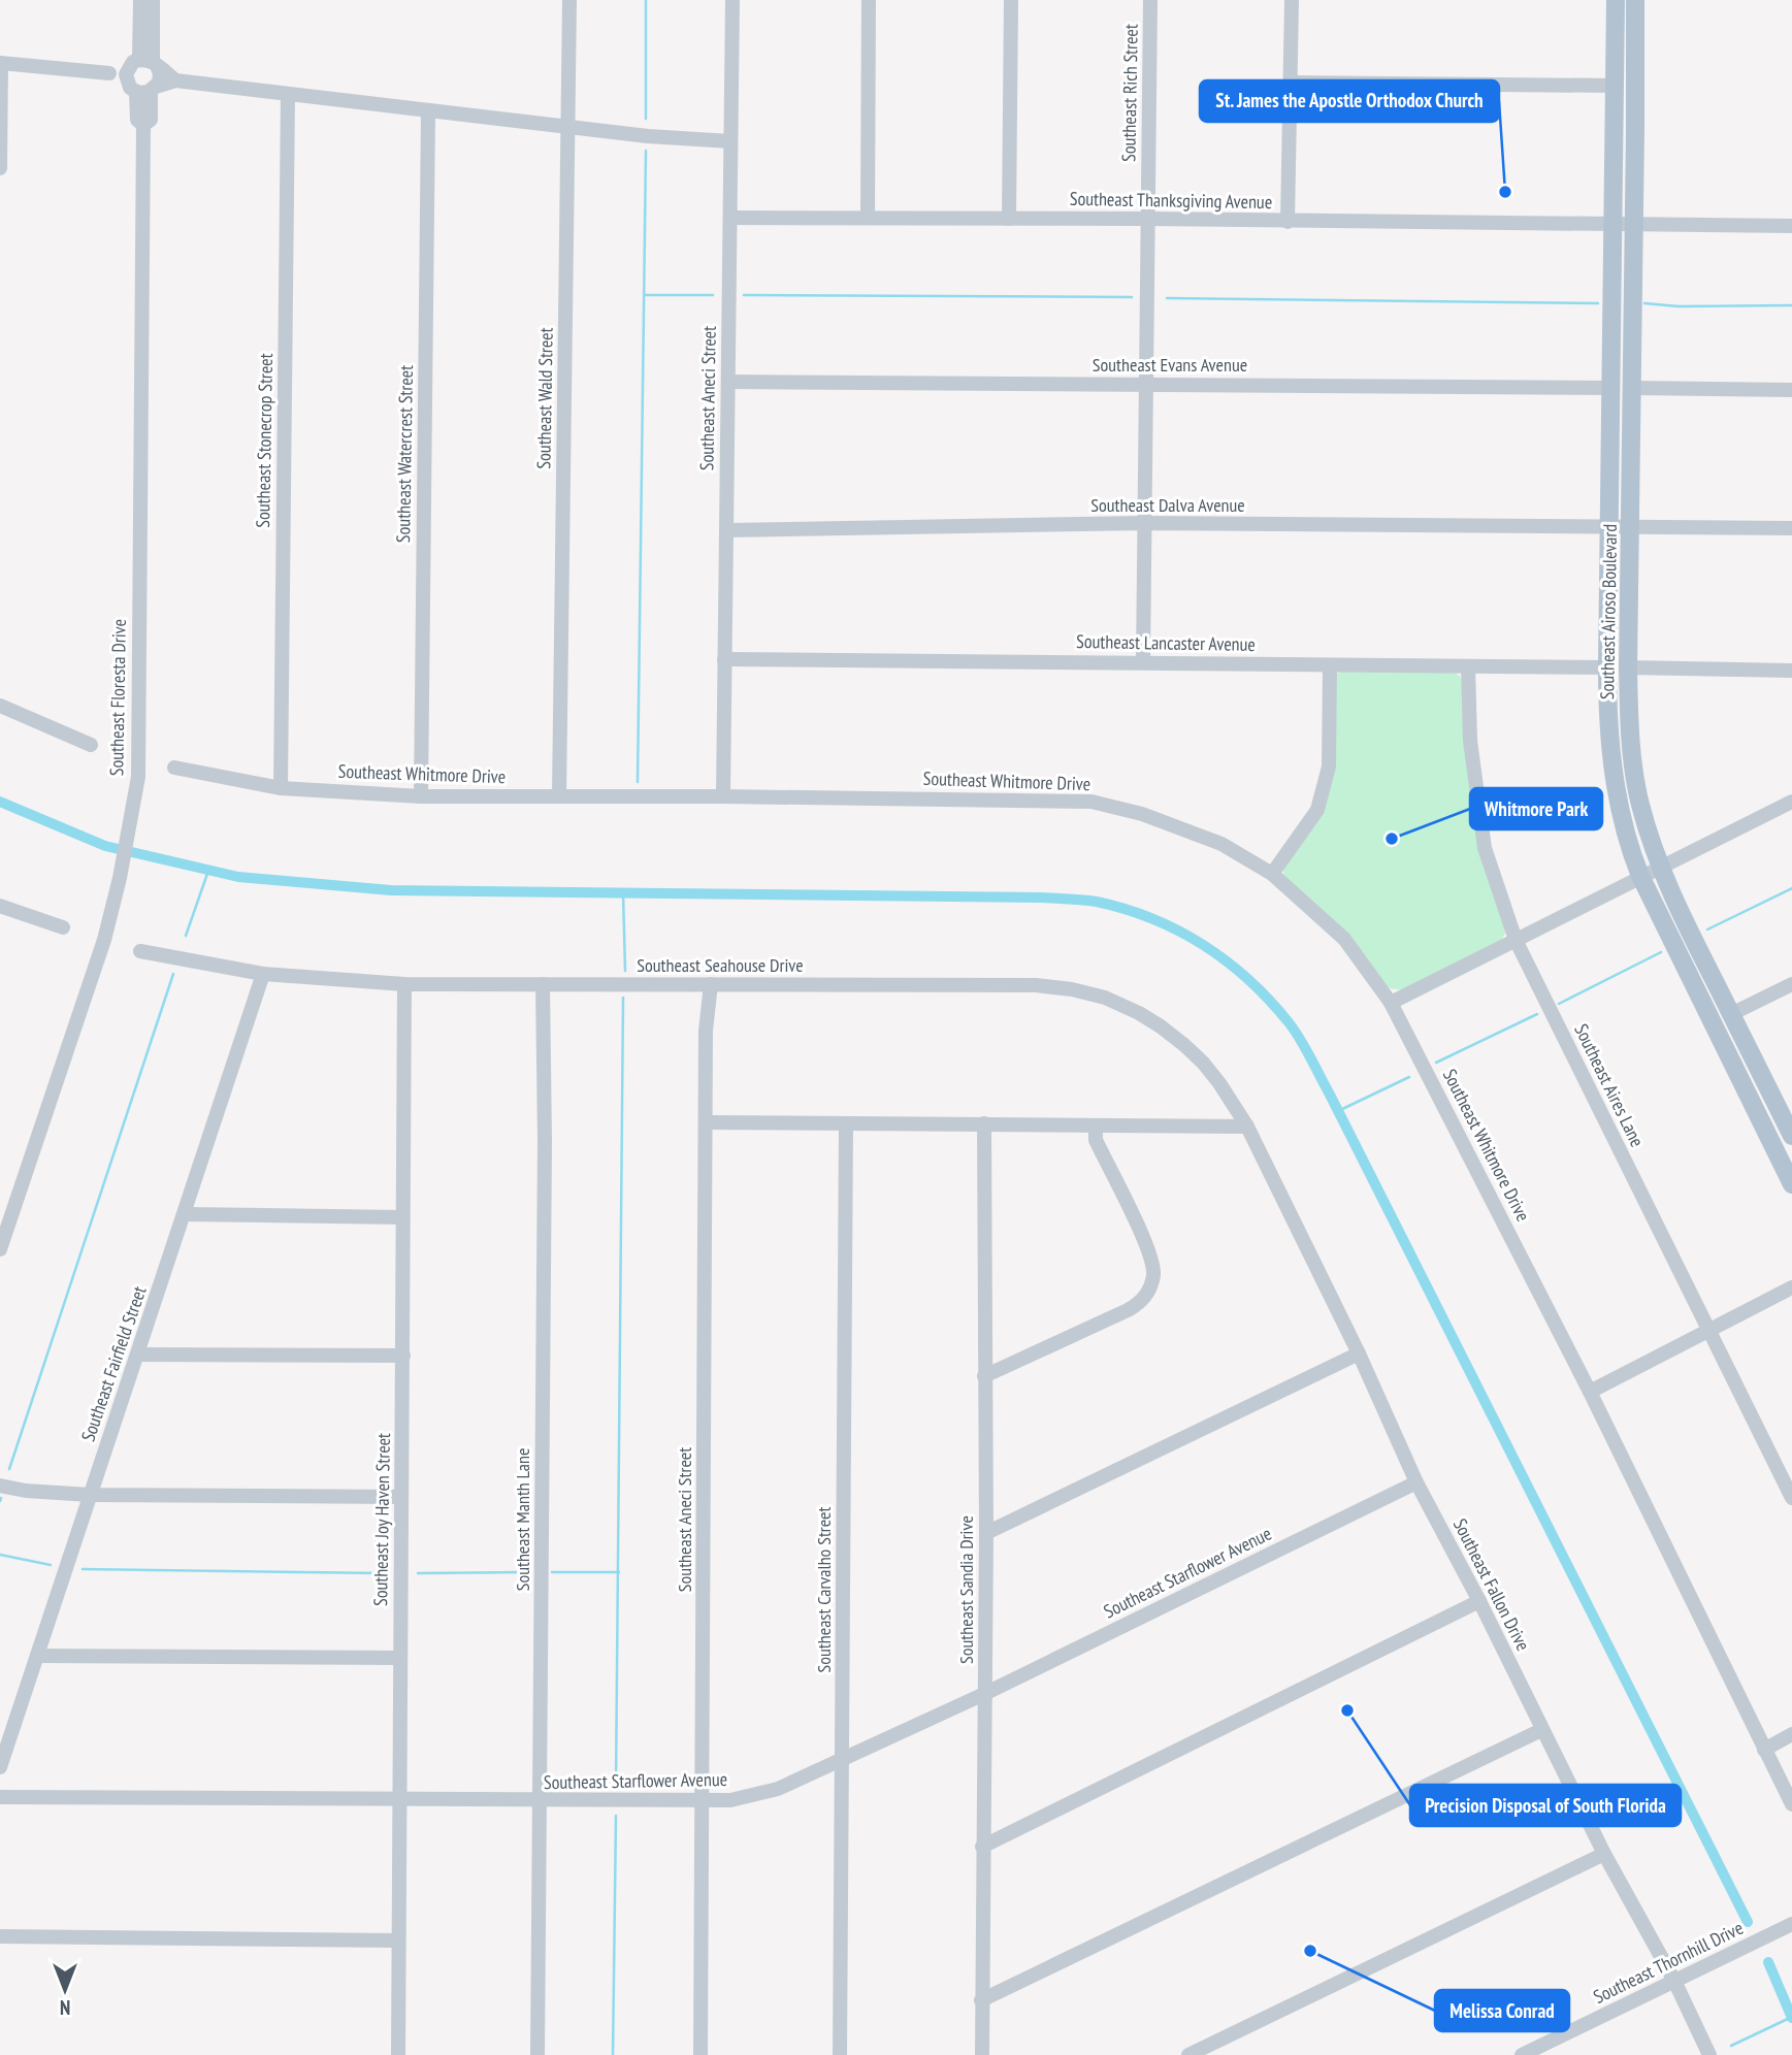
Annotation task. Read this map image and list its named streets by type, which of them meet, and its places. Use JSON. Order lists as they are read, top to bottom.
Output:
{
  "streets": {
    "main road": ["Southeast Airoso Boulevard"],
    "street": [
      "Southeast Rich Street",
      "Southeast Thanksgiving Avenue",
      "Southeast Evans Avenue",
      "Southeast Wald Street",
      "Southeast Aneci Street",
      "Southeast Stonecrop Street",
      "Southeast Watercrest Street",
      "Southeast Dalva Avenue",
      "Southeast Lancaster Avenue",
      "Southeast Floresta Drive",
      "Southeast Whitmore Drive",
      "Southeast Seahouse Drive",
      "Southeast Aires Lane",
      "Southeast Fairfield Street",
      "Southeast Joy Haven Street",
      "Southeast Manth Lane",
      "Southeast Starflower Avenue",
      "Southeast Fallon Drive",
      "Southeast Carvalho Street",
      "Southeast Sandia Drive",
      "Southeast Thornhill Drive"
    ]
  },
  "crossings": [
    ["Southeast Rich Street", "Southeast Thanksgiving Avenue"],
    ["Southeast Rich Street", "Southeast Evans Avenue"],
    ["Southeast Rich Street", "Southeast Dalva Avenue"],
    ["Southeast Rich Street", "Southeast Lancaster Avenue"],
    ["Southeast Thanksgiving Avenue", "Southeast Aneci Street"],
    ["Southeast Thanksgiving Avenue", "Southeast Airoso Boulevard"],
    ["Southeast Evans Avenue", "Southeast Aneci Street"],
    ["Southeast Evans Avenue", "Southeast Airoso Boulevard"],
    ["Southeast Wald Street", "Southeast Whitmore Drive"],
    ["Southeast Aneci Street", "Southeast Dalva Avenue"],
    ["Southeast Aneci Street", "Southeast Lancaster Avenue"],
    ["Southeast Aneci Street", "Southeast Whitmore Drive"],
    ["Southeast Aneci Street", "Southeast Seahouse Drive"],
    ["Southeast Aneci Street", "Southeast Starflower Avenue"],
    ["Southeast Stonecrop Street", "Southeast Whitmore Drive"],
    ["Southeast Watercrest Street", "Southeast Whitmore Drive"],
    ["Southeast Dalva Avenue", "Southeast Airoso Boulevard"],
    ["Southeast Airoso Boulevard", "Southeast Lancaster Avenue"],
    ["Southeast Lancaster Avenue", "Southeast Aires Lane"],
    ["Southeast Seahouse Drive", "Southeast Fairfield Street"],
    ["Southeast Seahouse Drive", "Southeast Joy Haven Street"],
    ["Southeast Seahouse Drive", "Southeast Manth Lane"],
    ["Southeast Seahouse Drive", "Southeast Fallon Drive"],
    ["Southeast Joy Haven Street", "Southeast Starflower Avenue"],
    ["Southeast Manth Lane", "Southeast Starflower Avenue"],
    ["Southeast Starflower Avenue", "Southeast Fallon Drive"],
    ["Southeast Starflower Avenue", "Southeast Carvalho Street"],
    ["Southeast Starflower Avenue", "Southeast Sandia Drive"],
    ["Southeast Fallon Drive", "Southeast Thornhill Drive"]
  ],
  "places": [
    "St. James the Apostle Orthodox Church",
    "Whitmore Park",
    "Precision Disposal of South Florida",
    "Melissa Conrad"
  ],
  "north": "bottom"
}
